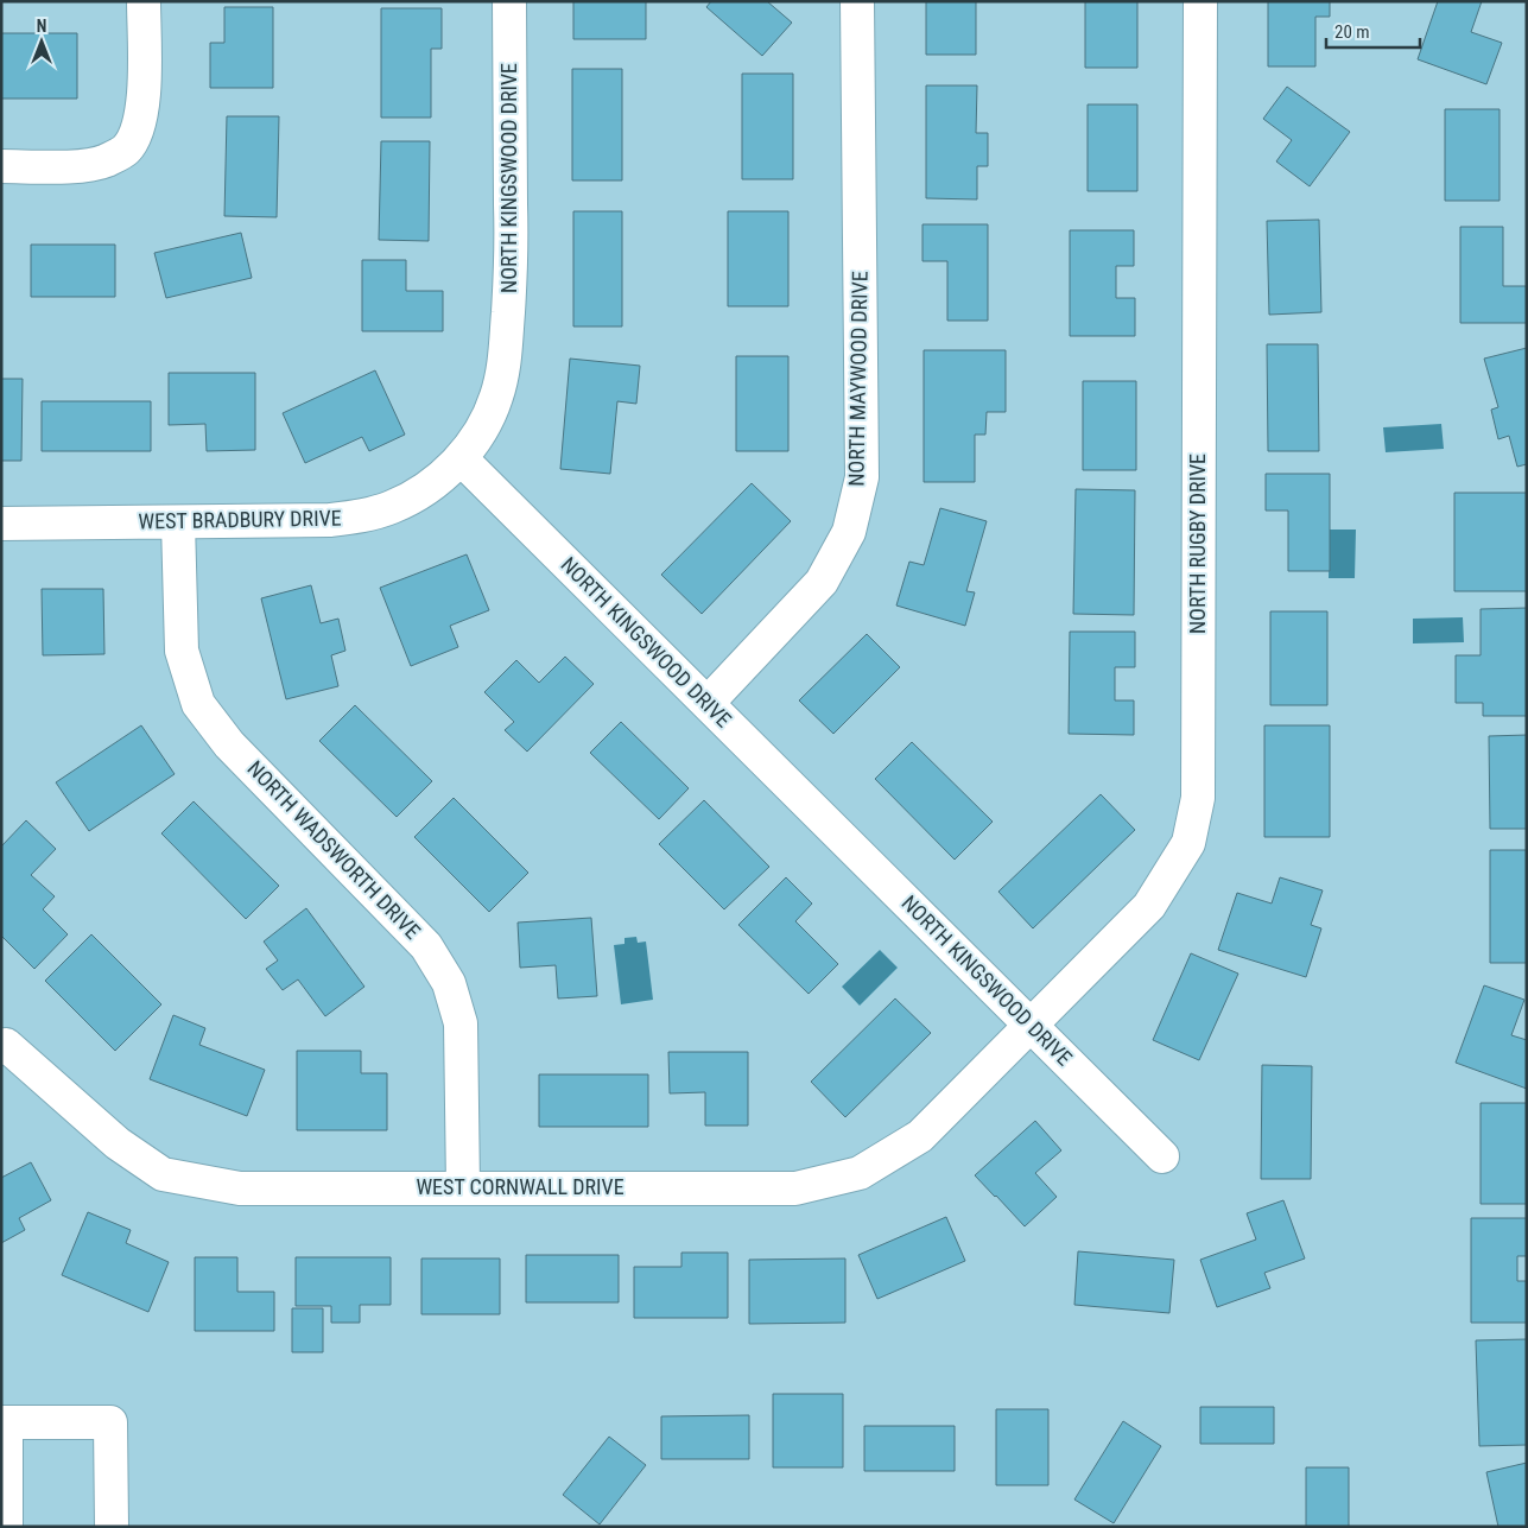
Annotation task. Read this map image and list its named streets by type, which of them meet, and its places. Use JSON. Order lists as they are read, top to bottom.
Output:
{
  "streets": {
    "street": [
      "NORTH KINGSWOOD DRIVE",
      "NORTH MAYWOOD DRIVE",
      "WEST BRADBURY DRIVE",
      "NORTH RUGBY DRIVE",
      "NORTH WADSWORTH DRIVE",
      "WEST CORNWALL DRIVE"
    ]
  },
  "crossings": [
    ["NORTH KINGSWOOD DRIVE", "NORTH MAYWOOD DRIVE"],
    ["NORTH KINGSWOOD DRIVE", "WEST BRADBURY DRIVE"],
    ["NORTH KINGSWOOD DRIVE", "NORTH RUGBY DRIVE"],
    ["NORTH KINGSWOOD DRIVE", "WEST CORNWALL DRIVE"],
    ["WEST BRADBURY DRIVE", "NORTH WADSWORTH DRIVE"],
    ["NORTH RUGBY DRIVE", "WEST CORNWALL DRIVE"],
    ["NORTH WADSWORTH DRIVE", "WEST CORNWALL DRIVE"]
  ],
  "scale_bar": "20 m",
  "north": "top"
}
